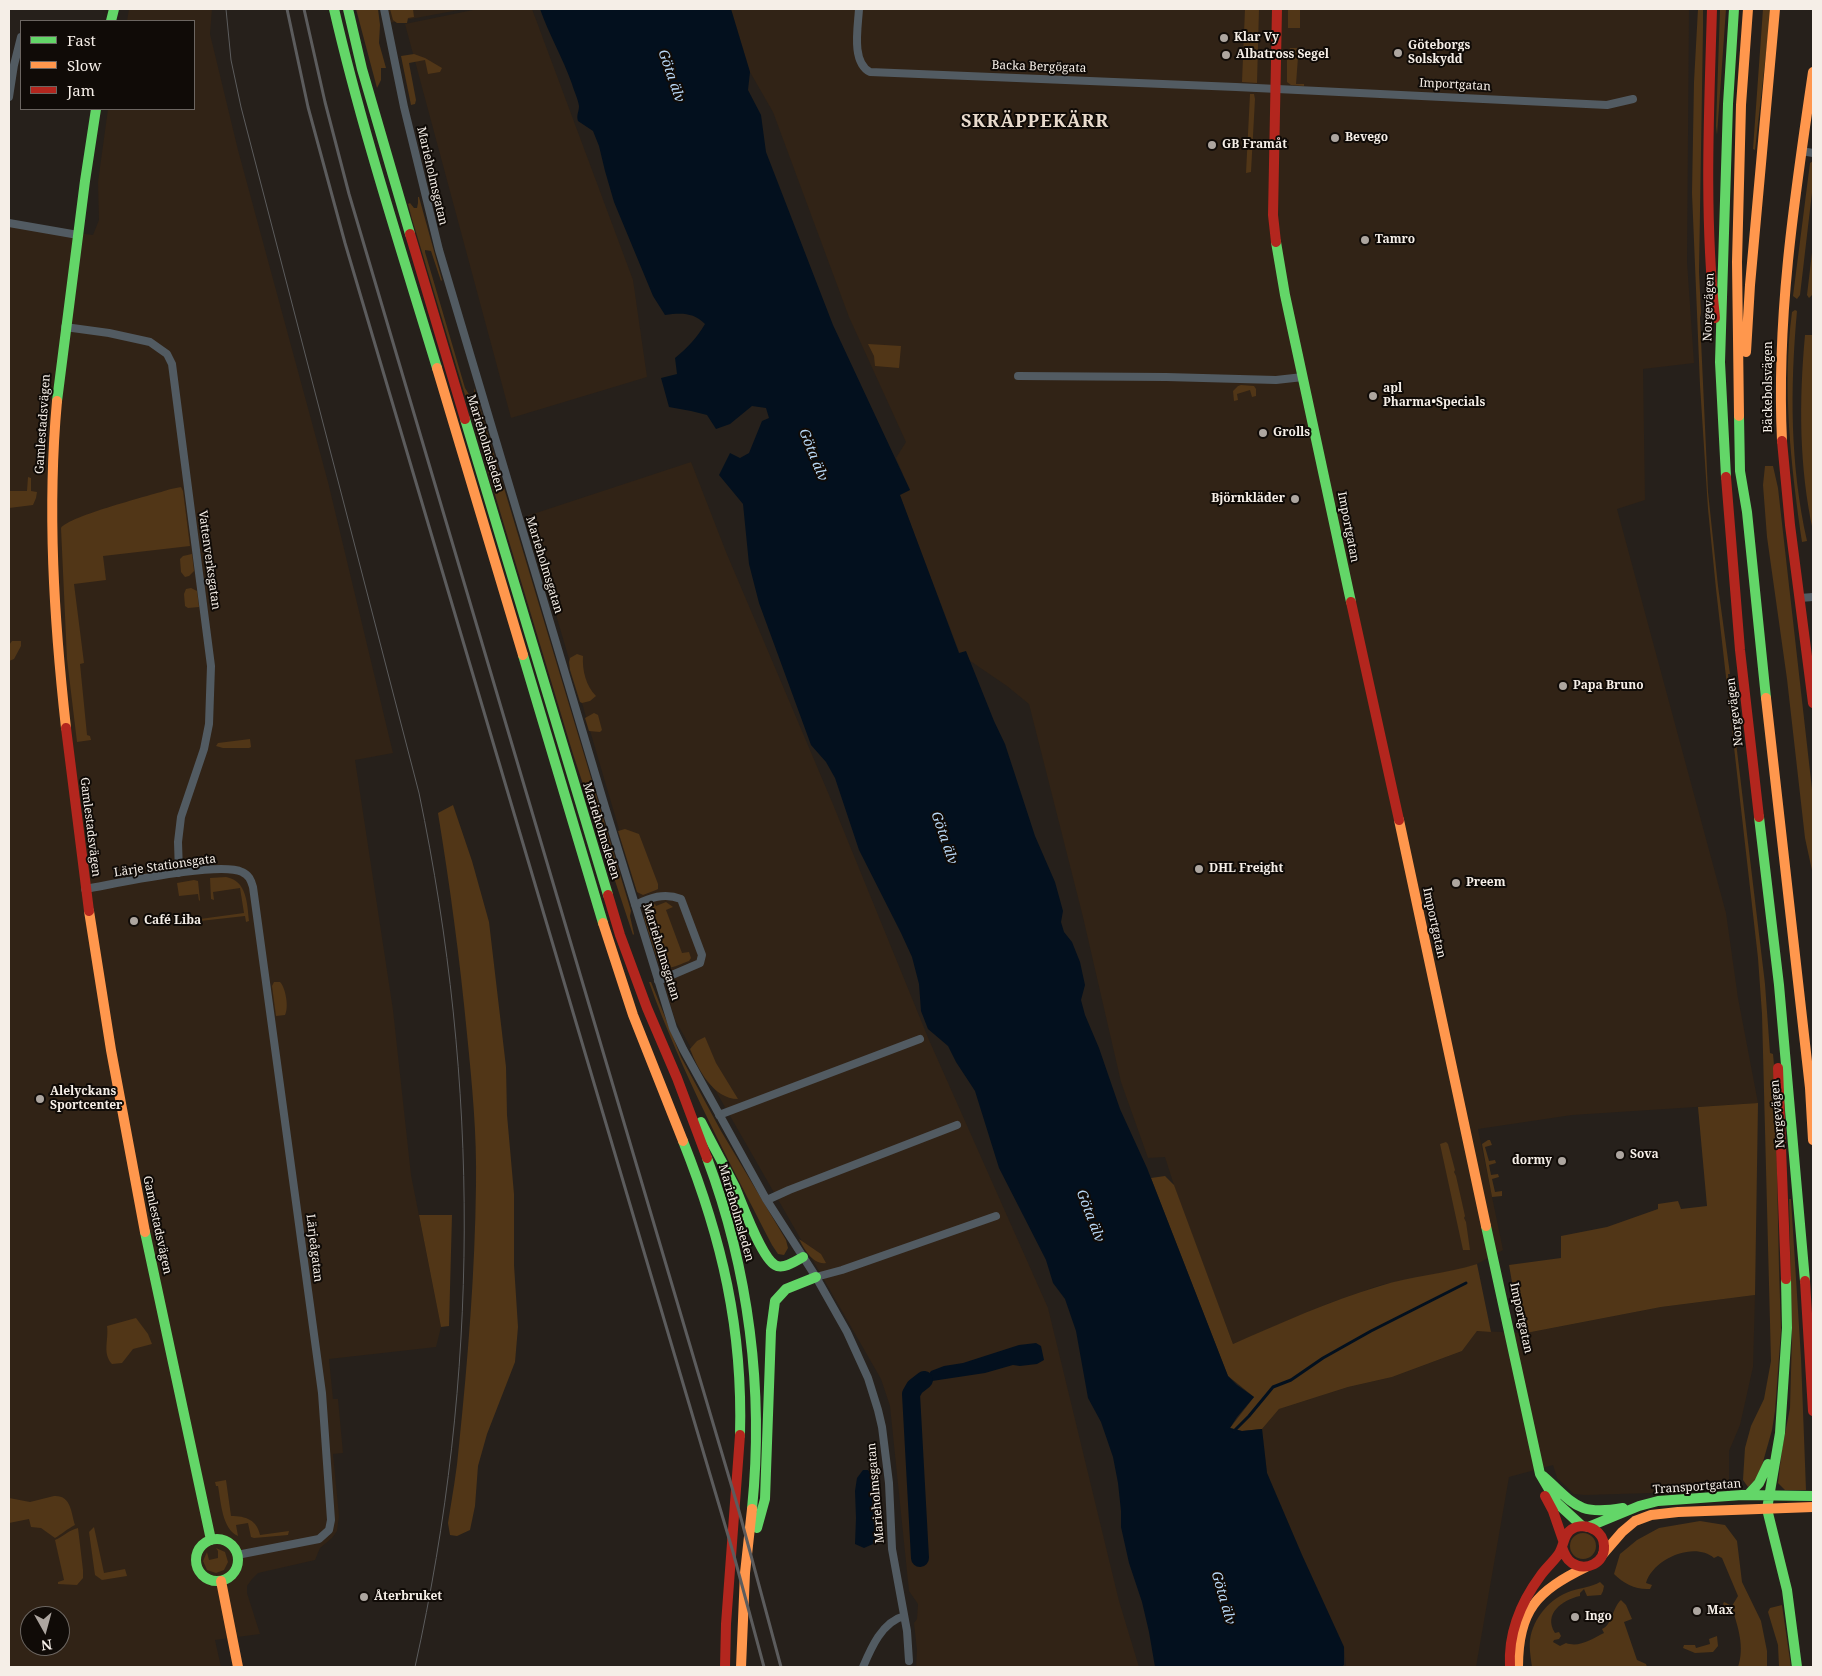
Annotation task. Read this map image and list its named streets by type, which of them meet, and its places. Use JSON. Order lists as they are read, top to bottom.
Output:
{
  "streets": {
    "main road": [
      "Importgatan",
      "Norgevägen",
      "Bäckebolsvägen",
      "Gamlestadsvägen",
      "Marieholmsleden",
      "Transportgatan"
    ],
    "street": [
      "Backa Bergögata",
      "Marieholmsgatan",
      "Vattenverksgatan",
      "Lärje Stationsgata",
      "Lärjeågatan"
    ]
  },
  "crossings": [
    ["Backa Bergögata", "Importgatan"],
    ["Importgatan", "Transportgatan"],
    ["Gamlestadsvägen", "Vattenverksgatan"],
    ["Gamlestadsvägen", "Lärje Stationsgata"],
    ["Gamlestadsvägen", "Lärjeågatan"],
    ["Vattenverksgatan", "Lärje Stationsgata"],
    ["Lärje Stationsgata", "Lärjeågatan"]
  ],
  "districts": ["SKRÄPPEKÄRR"],
  "water": ["Göta älv"],
  "places": [
    "Klar Vy",
    "Göteborgs Solskydd",
    "Albatross Segel",
    "Bevego",
    "GB Framåt",
    "Tamro",
    "apl Pharma•Specials",
    "Grolls",
    "Björnkläder",
    "Papa Bruno",
    "DHL Freight",
    "Preem",
    "Café Liba",
    "Alelyckans Sportcenter",
    "Sova",
    "dormy",
    "Återbruket",
    "Max",
    "Ingo"
  ],
  "legend": ["Fast", "Slow", "Jam"],
  "north": "bottom"
}
